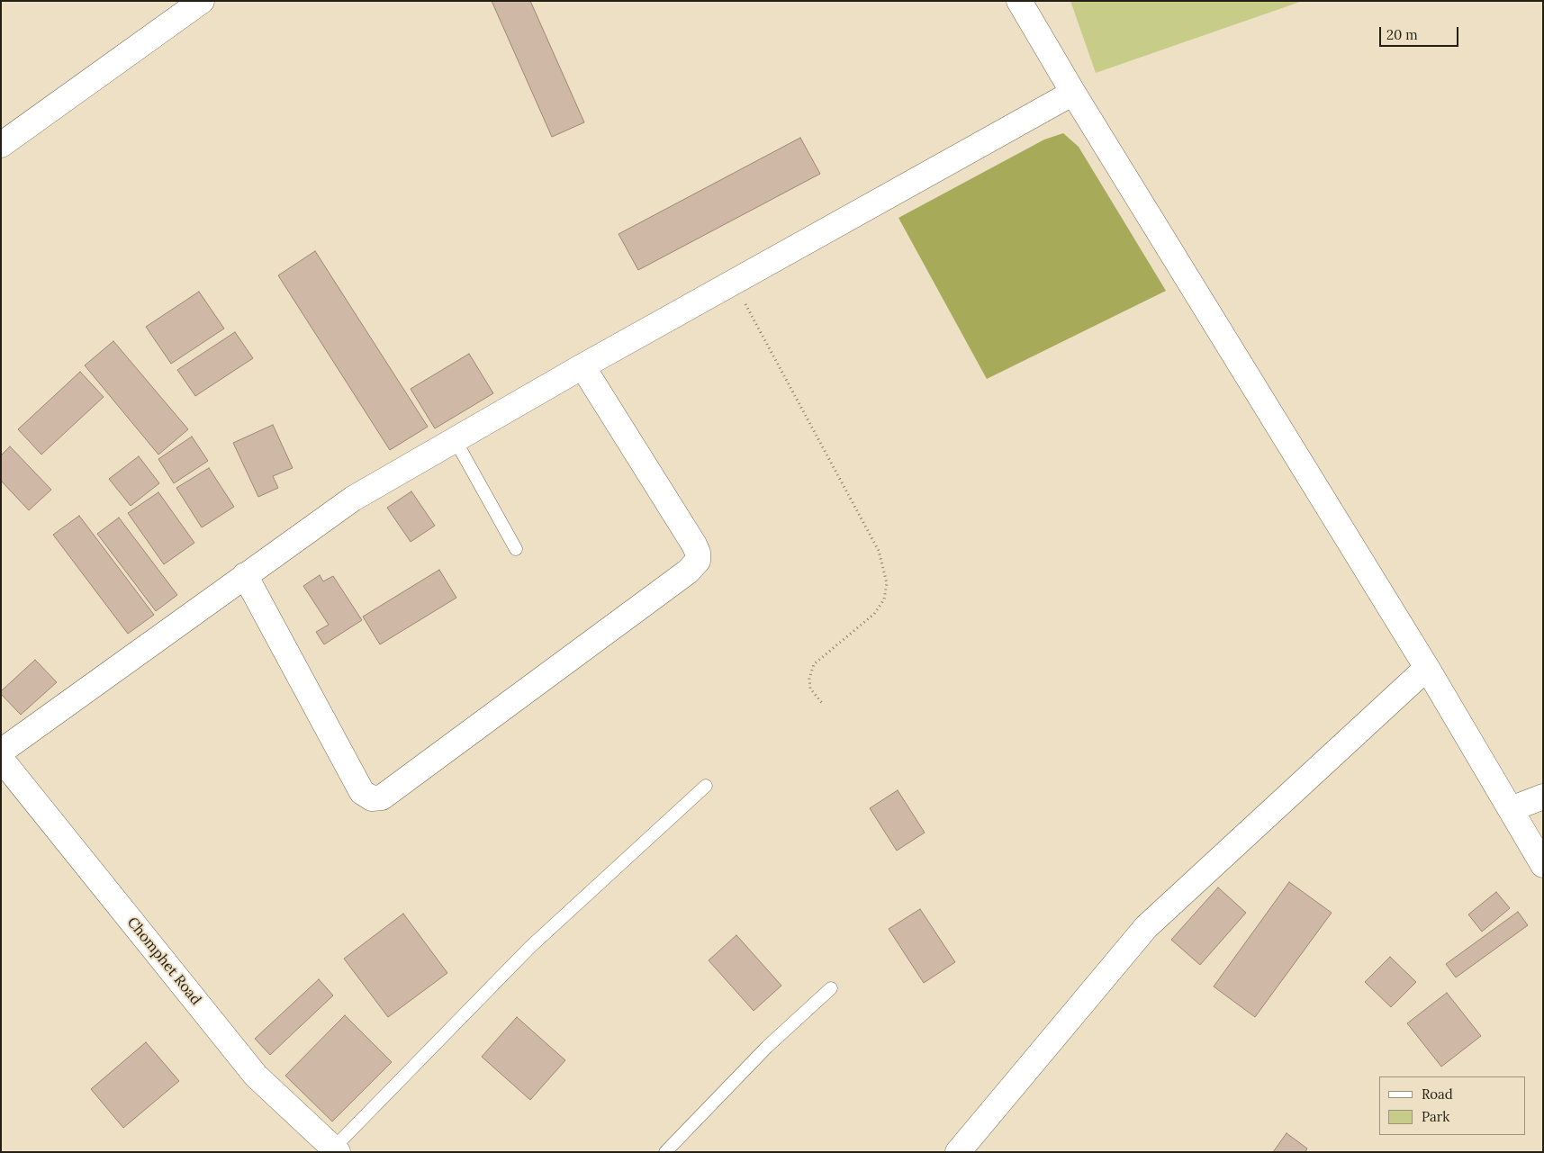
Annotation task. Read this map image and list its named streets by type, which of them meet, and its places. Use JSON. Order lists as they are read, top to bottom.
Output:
{
  "streets": {
    "street": ["Chomphet Road"]
  },
  "legend": ["Road", "Park"],
  "scale_bar": "20 m"
}
